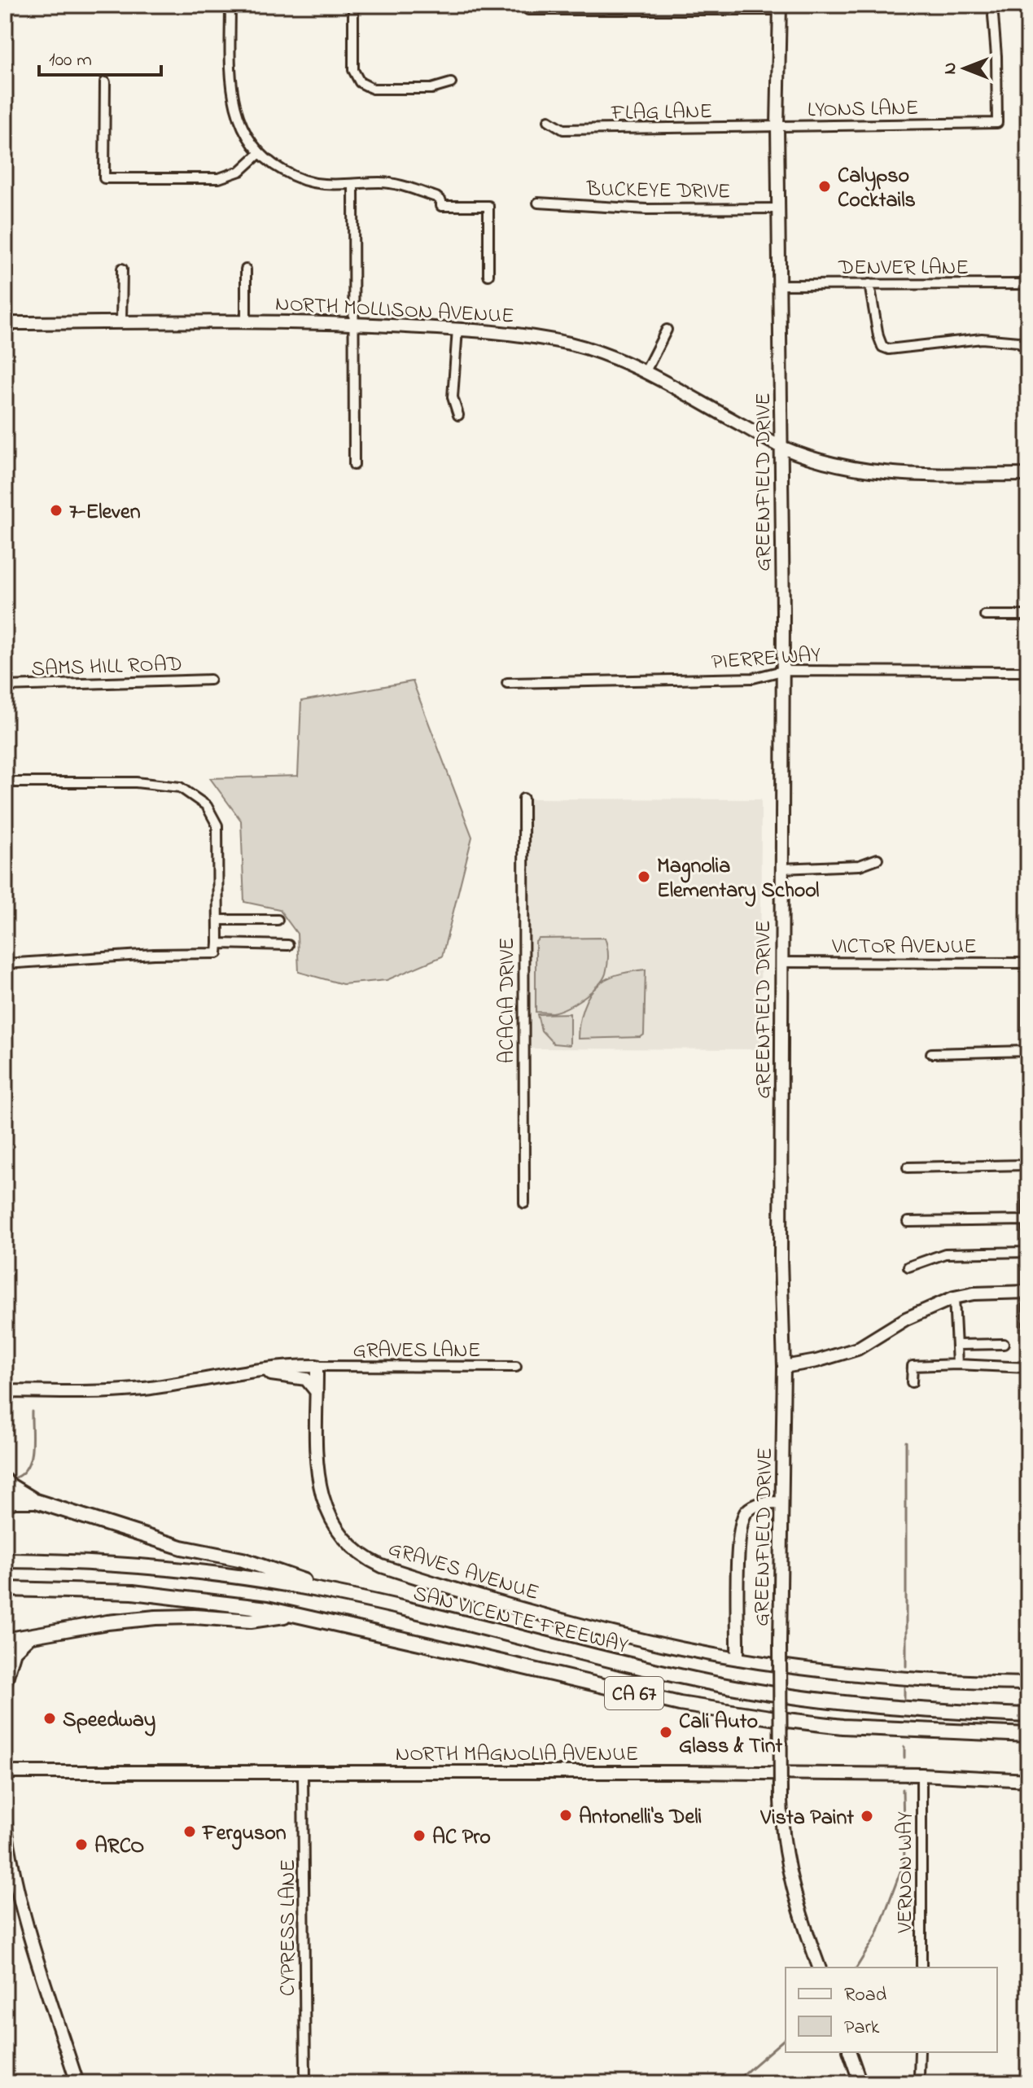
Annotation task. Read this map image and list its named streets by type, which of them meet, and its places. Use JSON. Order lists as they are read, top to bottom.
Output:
{
  "streets": {
    "highway": ["SAN VICENTE FREEWAY", "CA 67"],
    "main road": [
      "NORTH MOLLISON AVENUE",
      "GREENFIELD DRIVE",
      "GRAVES AVENUE",
      "NORTH MAGNOLIA AVENUE"
    ],
    "street": [
      "LYONS LANE",
      "FLAG LANE",
      "BUCKEYE DRIVE",
      "DENVER LANE",
      "PIERRE WAY",
      "SAMS HILL ROAD",
      "VICTOR AVENUE",
      "ACACIA DRIVE",
      "GRAVES LANE",
      "VERNON WAY",
      "CYPRESS LANE"
    ]
  },
  "crossings": [
    ["LYONS LANE", "FLAG LANE"],
    ["LYONS LANE", "GREENFIELD DRIVE"],
    ["FLAG LANE", "GREENFIELD DRIVE"],
    ["BUCKEYE DRIVE", "GREENFIELD DRIVE"],
    ["DENVER LANE", "GREENFIELD DRIVE"],
    ["NORTH MOLLISON AVENUE", "GREENFIELD DRIVE"],
    ["GREENFIELD DRIVE", "PIERRE WAY"],
    ["GREENFIELD DRIVE", "VICTOR AVENUE"],
    ["GRAVES LANE", "GRAVES AVENUE"],
    ["NORTH MAGNOLIA AVENUE", "VERNON WAY"],
    ["NORTH MAGNOLIA AVENUE", "CYPRESS LANE"]
  ],
  "places": [
    "Calypso Cocktails",
    "7-Eleven",
    "Magnolia Elementary School",
    "Speedway",
    "Cali Auto Glass & Tint",
    "Antonelli's Deli",
    "Vista Paint",
    "Ferguson",
    "AC Pro",
    "ARCO"
  ],
  "legend": ["Road", "Park"],
  "scale_bar": "100 m",
  "north": "left"
}
